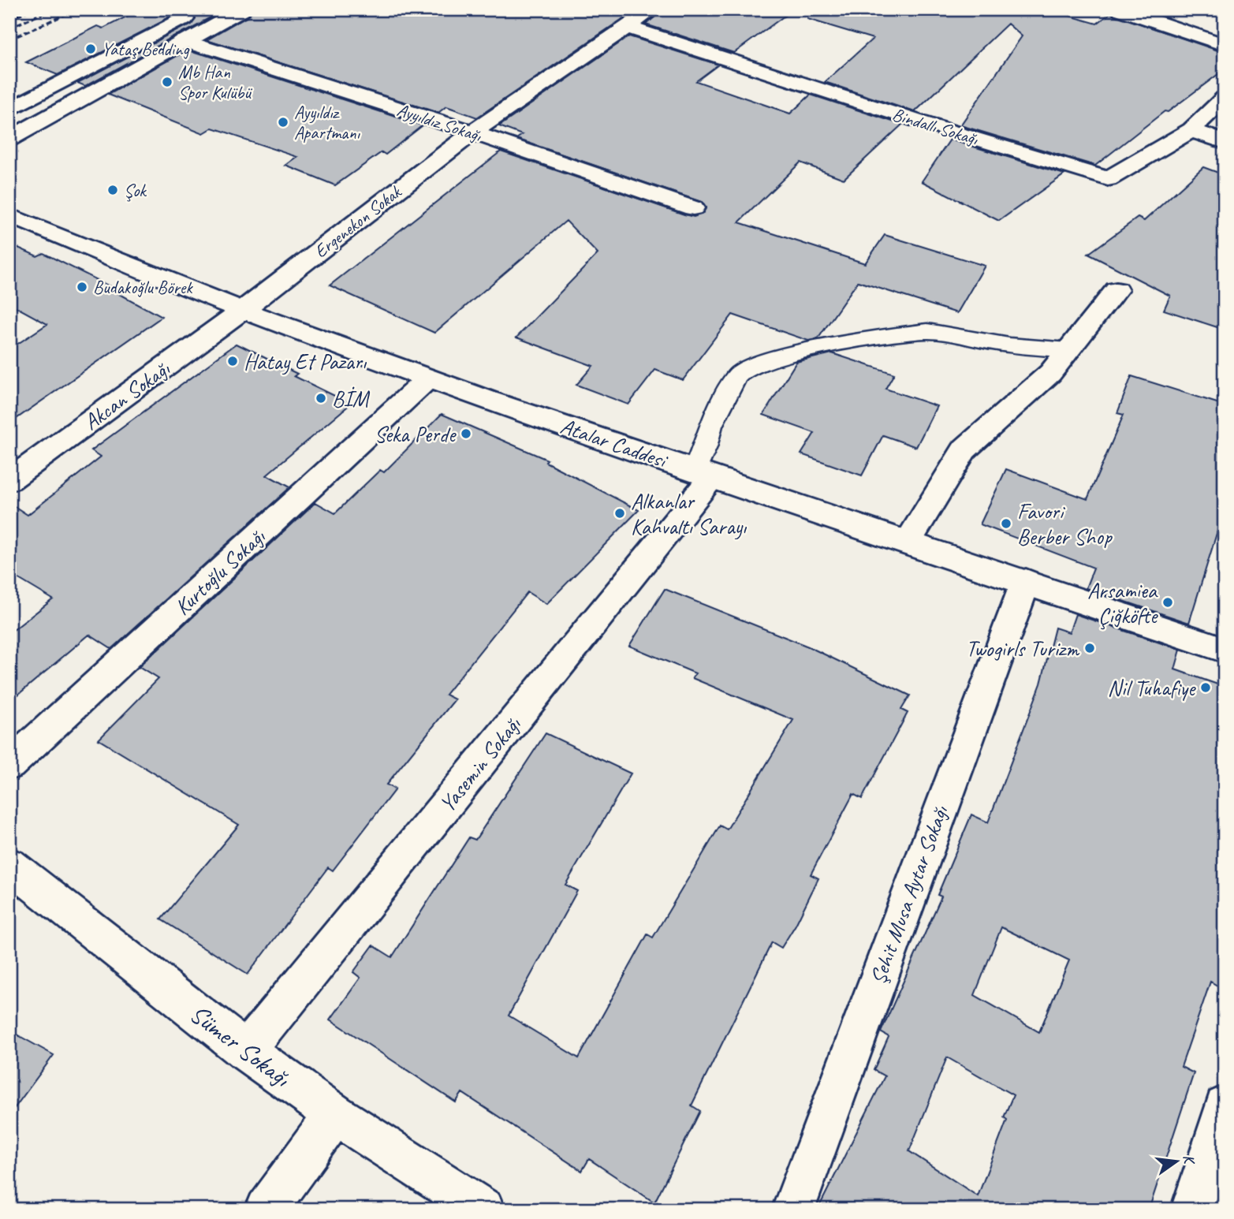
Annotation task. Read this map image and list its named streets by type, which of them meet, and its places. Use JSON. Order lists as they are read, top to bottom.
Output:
{
  "streets": {
    "street": [
      "Ayyıldız Sokağı",
      "Bindallı Sokağı",
      "Ergenekon Sokak",
      "Akcan Sokağı",
      "Atalar Caddesi",
      "Kurtoğlu Sokağı",
      "Yasemin Sokağı",
      "Şehit Musa Aytar Sokağı",
      "Sümer Sokağı"
    ]
  },
  "crossings": [
    ["Ayyıldız Sokağı", "Ergenekon Sokak"],
    ["Bindallı Sokağı", "Ergenekon Sokak"],
    ["Ergenekon Sokak", "Akcan Sokağı"],
    ["Ergenekon Sokak", "Atalar Caddesi"],
    ["Akcan Sokağı", "Atalar Caddesi"],
    ["Atalar Caddesi", "Kurtoğlu Sokağı"],
    ["Atalar Caddesi", "Yasemin Sokağı"],
    ["Atalar Caddesi", "Şehit Musa Aytar Sokağı"],
    ["Yasemin Sokağı", "Sümer Sokağı"]
  ],
  "places": [
    "Yataş Bedding",
    "Mb Han Spor Kulübü",
    "Ayyıldız Apartmanı",
    "Şok",
    "Budakoğlu Börek",
    "Hatay Et Pazarı",
    "BİM",
    "Seka Perde",
    "Alkanlar Kahvaltı Sarayı",
    "Favori Berber Shop",
    "Arsamiea Çiğköfte",
    "Twogirls Turizm",
    "Nil Tuhafiye"
  ],
  "north": "right"
}
